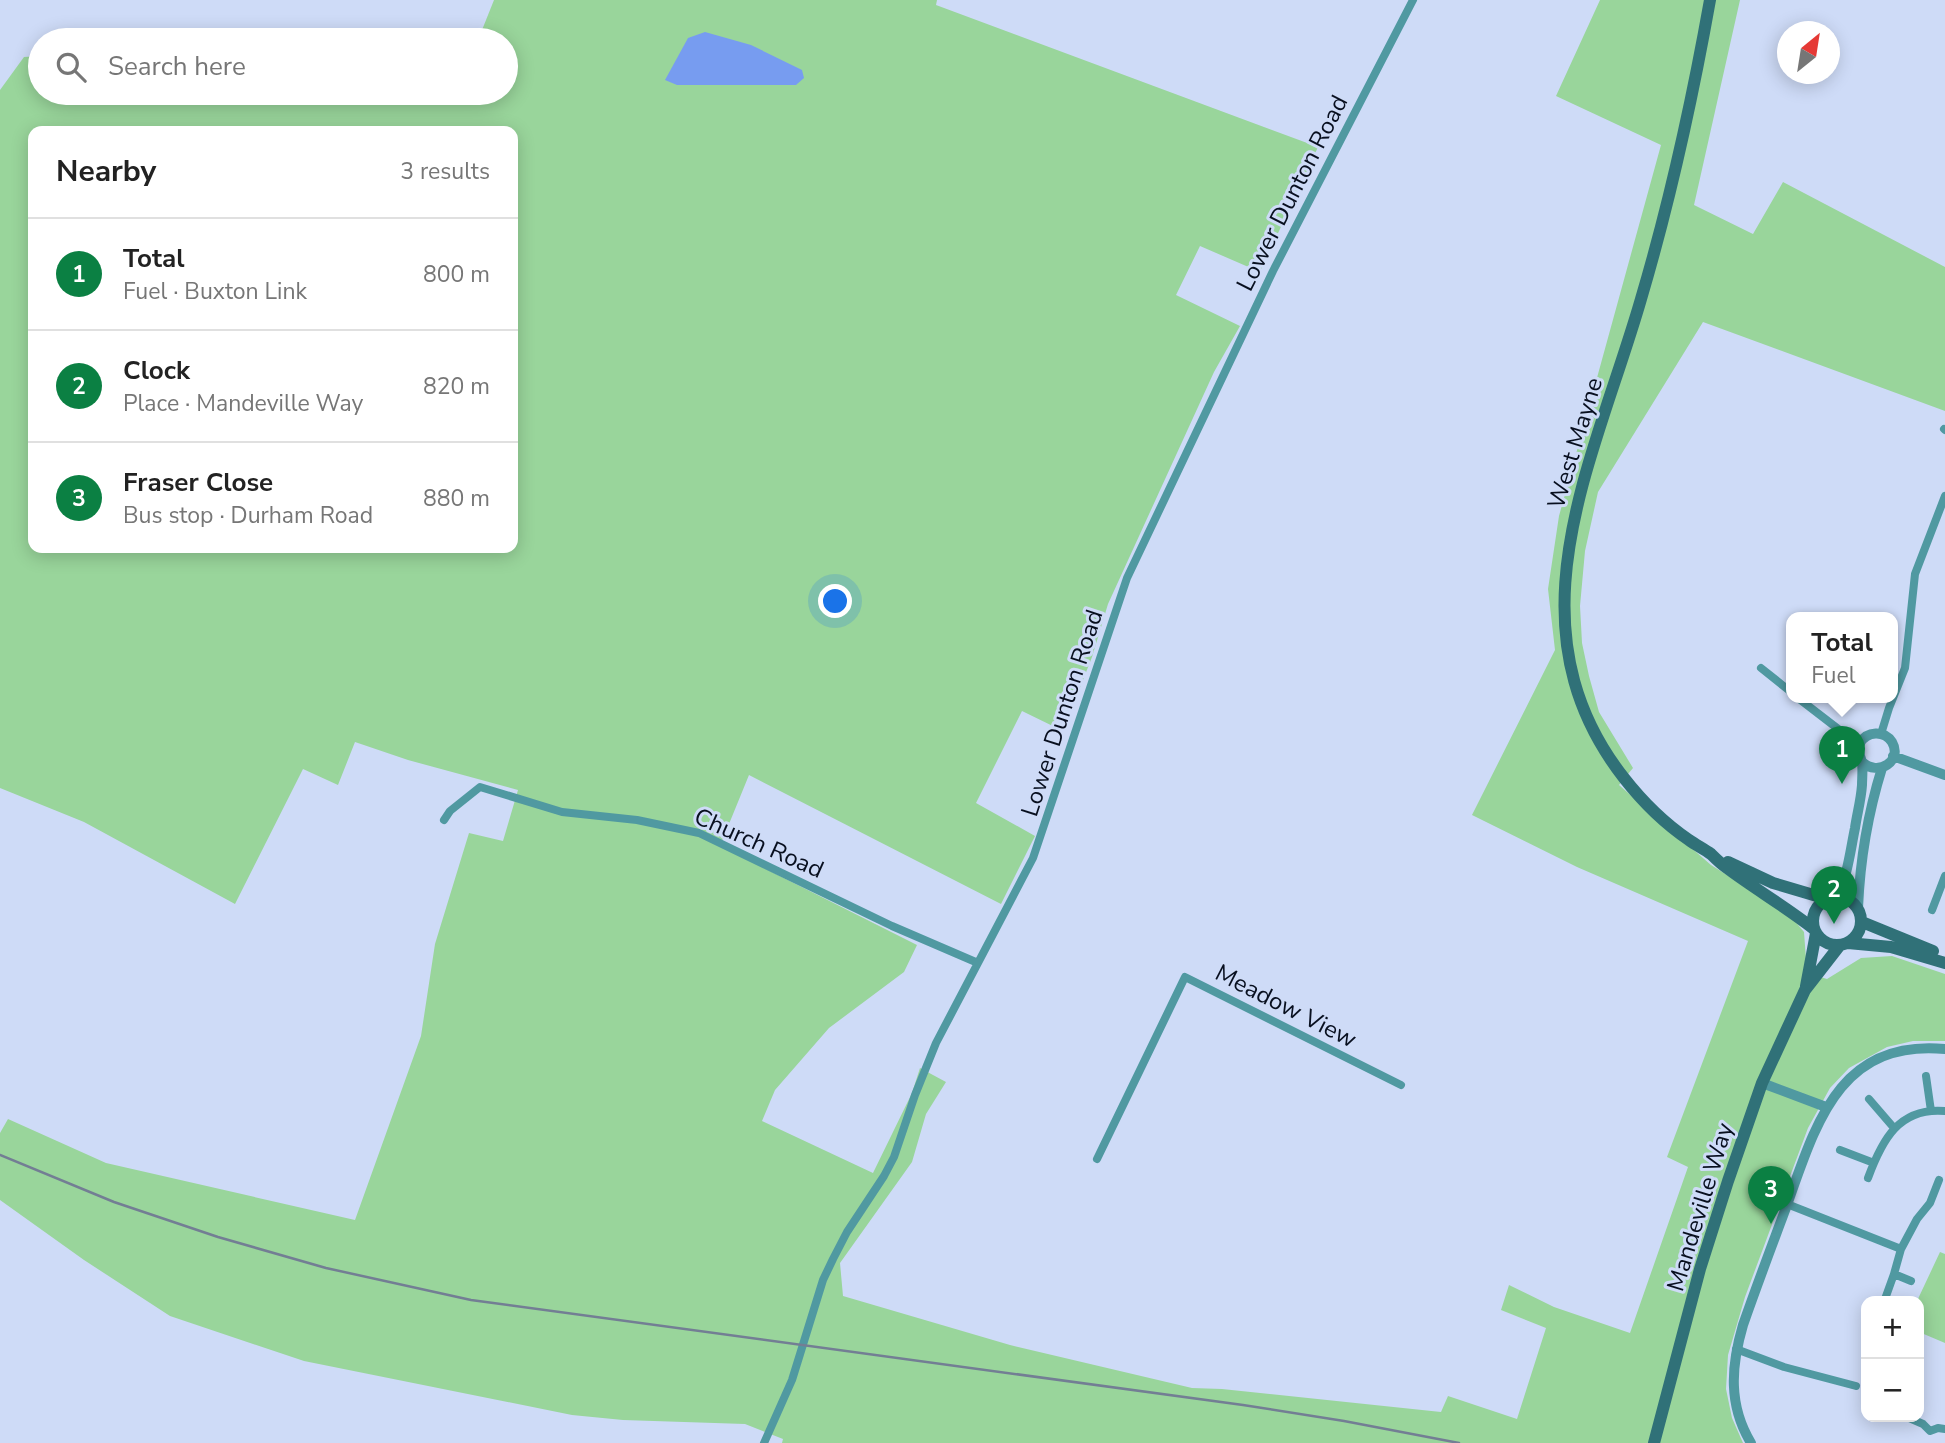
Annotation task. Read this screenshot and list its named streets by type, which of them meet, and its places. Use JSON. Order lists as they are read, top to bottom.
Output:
{
  "streets": {
    "main road": ["West Mayne", "Mandeville Way"],
    "street": ["Lower Dunton Road", "Church Road", "Meadow View"]
  },
  "crossings": [
    ["Lower Dunton Road", "Church Road"],
    ["West Mayne", "Mandeville Way"]
  ],
  "north": "top right",
  "page": {
    "search": "Search here",
    "heading": ["Nearby", "3 results"],
    "list": [
      {
        "mark": "1",
        "name": "Total",
        "note": "Fuel · Buxton Link",
        "value": "800 m"
      },
      {
        "mark": "2",
        "name": "Clock",
        "note": "Place · Mandeville Way",
        "value": "820 m"
      },
      {
        "mark": "3",
        "name": "Fraser Close",
        "note": "Bus stop · Durham Road",
        "value": "880 m"
      }
    ],
    "popup": ["Total", "Fuel"],
    "pins": ["1", "2", "3"],
    "map_buttons": ["+", "−"]
  }
}
